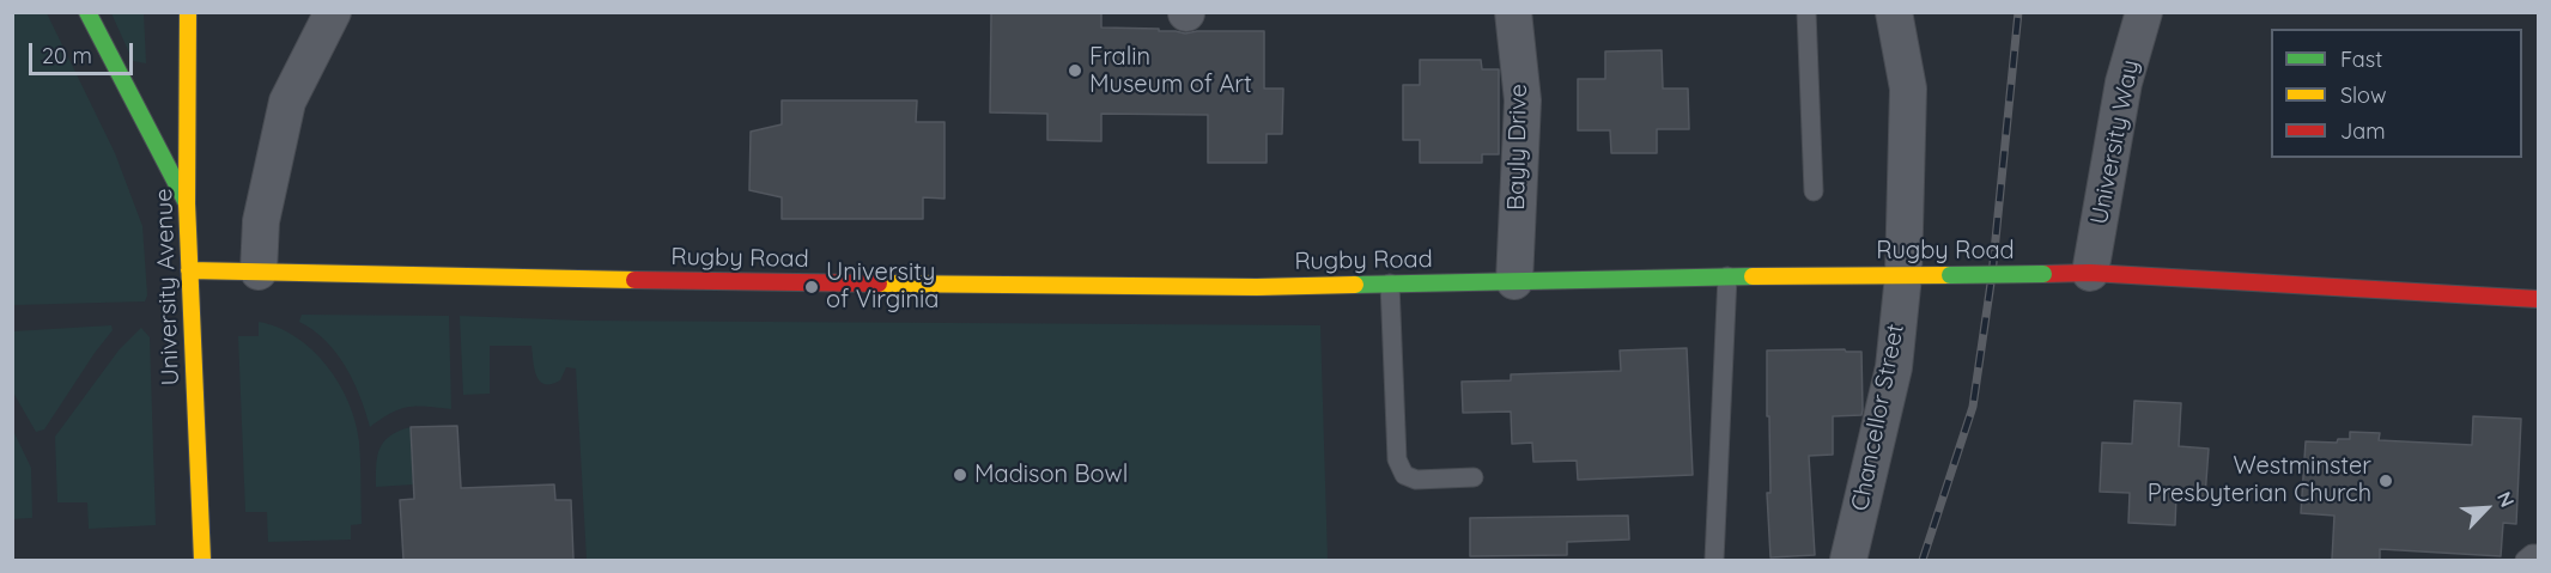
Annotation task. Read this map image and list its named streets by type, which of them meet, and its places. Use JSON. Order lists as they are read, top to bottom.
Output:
{
  "streets": {
    "main road": ["Rugby Road", "University Avenue"],
    "street": ["University Way", "Bayly Drive", "Chancellor Street"]
  },
  "crossings": [
    ["University Way", "Rugby Road"],
    ["Bayly Drive", "Rugby Road"],
    ["Rugby Road", "University Avenue"],
    ["Rugby Road", "Chancellor Street"]
  ],
  "places": [
    "Fralin Museum of Art",
    "University of Virginia",
    "Madison Bowl",
    "Westminster Presbyterian Church"
  ],
  "legend": ["Fast", "Slow", "Jam"],
  "scale_bar": "20 m",
  "north": "top right"
}
